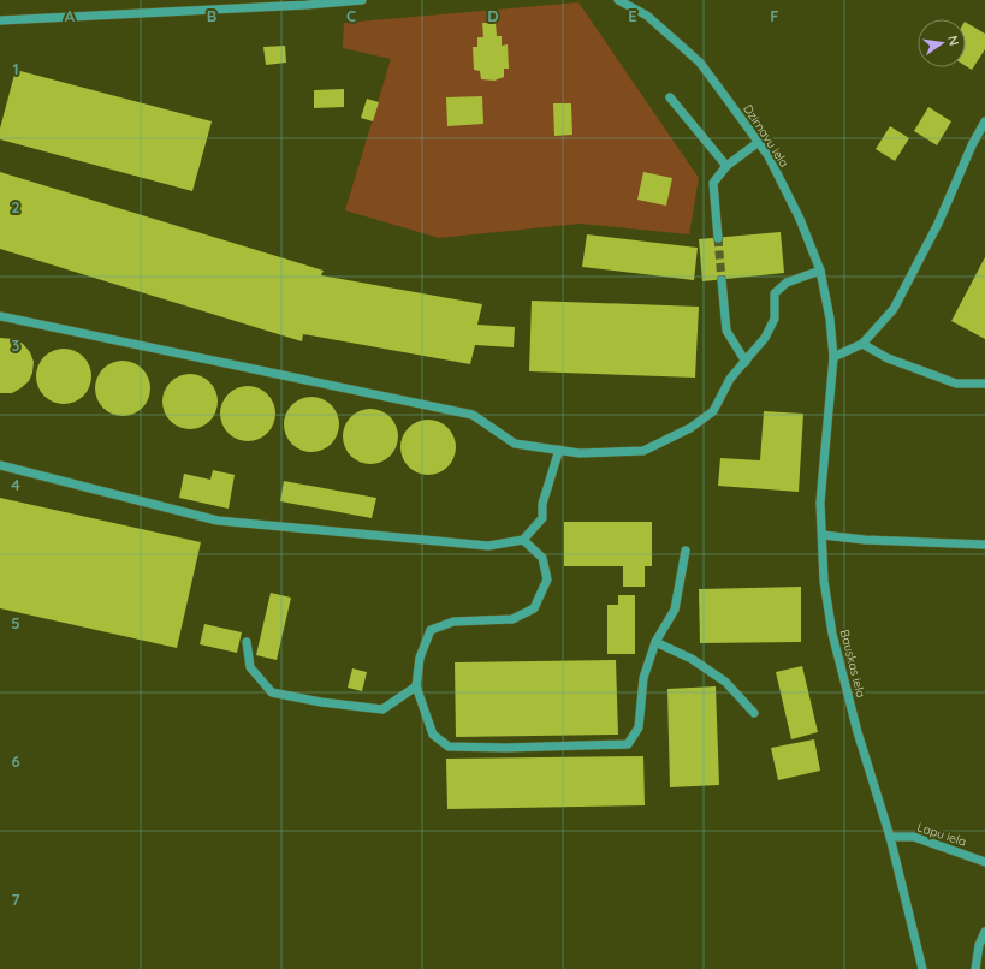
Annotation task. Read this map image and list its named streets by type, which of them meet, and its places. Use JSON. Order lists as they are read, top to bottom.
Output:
{
  "streets": {
    "street": ["Dzirnavu iela", "Bauskas iela", "Lapu iela"]
  },
  "crossings": [
    ["Dzirnavu iela", "Bauskas iela"],
    ["Bauskas iela", "Lapu iela"]
  ],
  "north": "right",
  "grid": {
    "columns": [
      "A",
      "B",
      "C",
      "D",
      "E",
      "F"
    ],
    "rows": [
      "1",
      "2",
      "3",
      "4",
      "5",
      "6",
      "7"
    ]
  }
}
